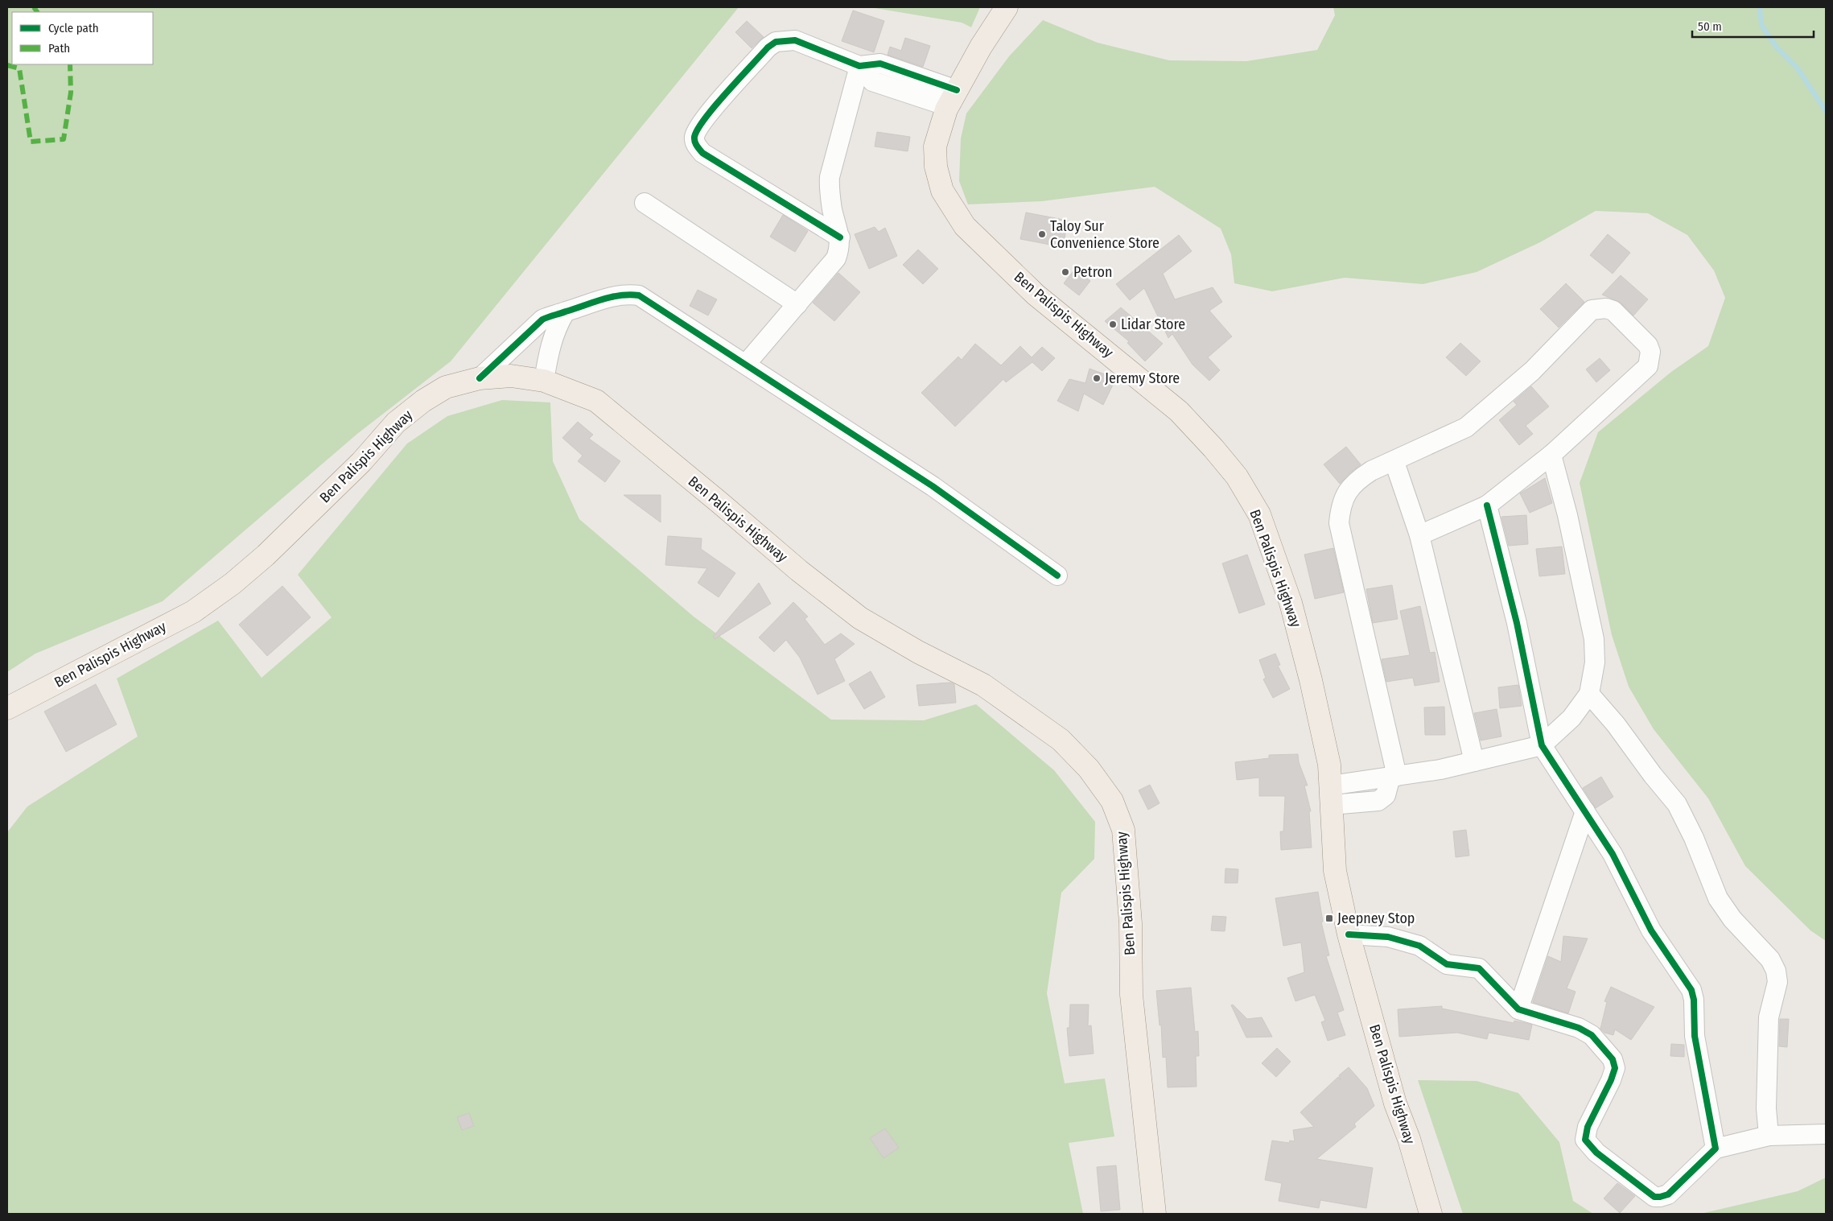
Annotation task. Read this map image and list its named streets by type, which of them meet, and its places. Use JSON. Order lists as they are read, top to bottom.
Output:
{
  "streets": {
    "main road": ["Ben Palispis Highway"]
  },
  "places": {
    "other": [
      "Taloy Sur Convenience Store",
      "Petron",
      "Lidar Store",
      "Jeremy Store"
    ],
    "transit": ["Jeepney Stop"]
  },
  "legend": ["Cycle path", "Path"],
  "scale_bar": "50 m"
}
